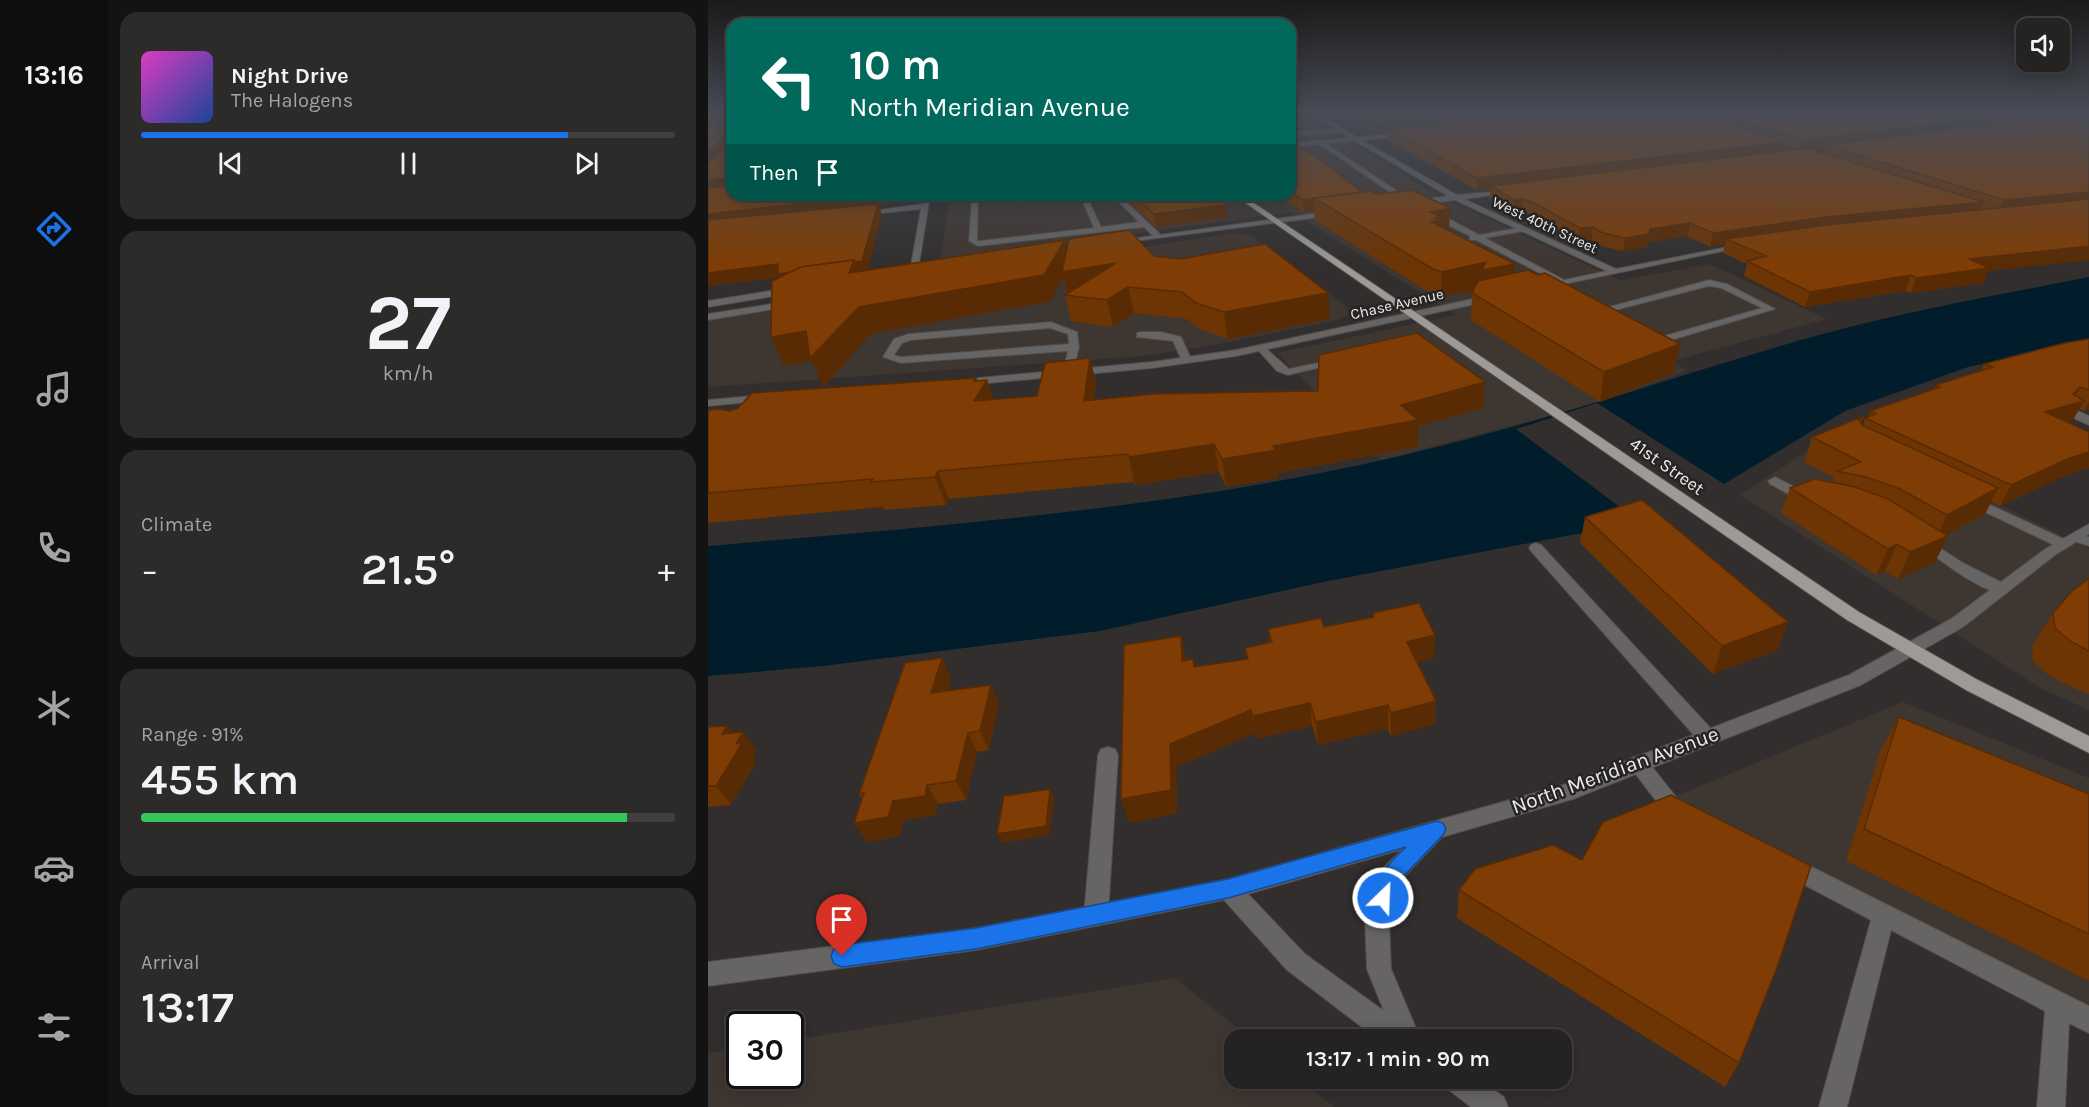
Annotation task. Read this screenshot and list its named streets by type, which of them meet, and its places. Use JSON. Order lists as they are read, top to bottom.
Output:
{
  "streets": {
    "main road": ["41st Street"],
    "street": ["West 40th Street", "Chase Avenue", "North Meridian Avenue"]
  },
  "crossings": [
    ["Chase Avenue", "41st Street"],
    ["41st Street", "North Meridian Avenue"]
  ],
  "page": {
    "tabs": "13:16",
    "turn": ["10 m", "North Meridian Avenue"],
    "song": ["Night Drive", "The Halogens"],
    "then": "Then",
    "tile": [
      ["27", "km/h"],
      "Climate",
      ["Range · 91%", "455 km"],
      ["Arrival", "13:17"]
    ],
    "heat": ["−", "21.5°", "+"],
    "limit": "30",
    "trip": "13:17 · 1 min · 90 m"
  }
}
